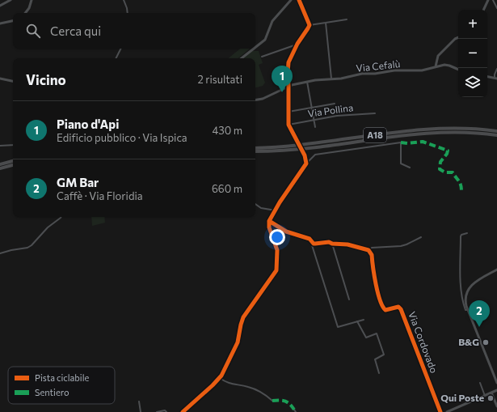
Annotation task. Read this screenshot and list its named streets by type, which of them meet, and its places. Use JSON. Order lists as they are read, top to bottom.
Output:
{
  "streets": {
    "highway": ["A18"],
    "street": ["Via Cefalù", "Via Pollina", "Via Cordovado"]
  },
  "places": ["B&G", "Qui Poste"],
  "legend": ["Pista ciclabile", "Sentiero"],
  "page": {
    "map_buttons": ["+", "−"],
    "search": "Cerca qui",
    "heading": ["Vicino", "2 risultati"],
    "pins": ["1", "2"],
    "list": [
      {
        "mark": "1",
        "name": "Piano d'Api",
        "note": "Edificio pubblico · Via Ispica",
        "value": "430 m"
      },
      {
        "mark": "2",
        "name": "GM Bar",
        "note": "Caffè · Via Floridia",
        "value": "660 m"
      }
    ]
  }
}
